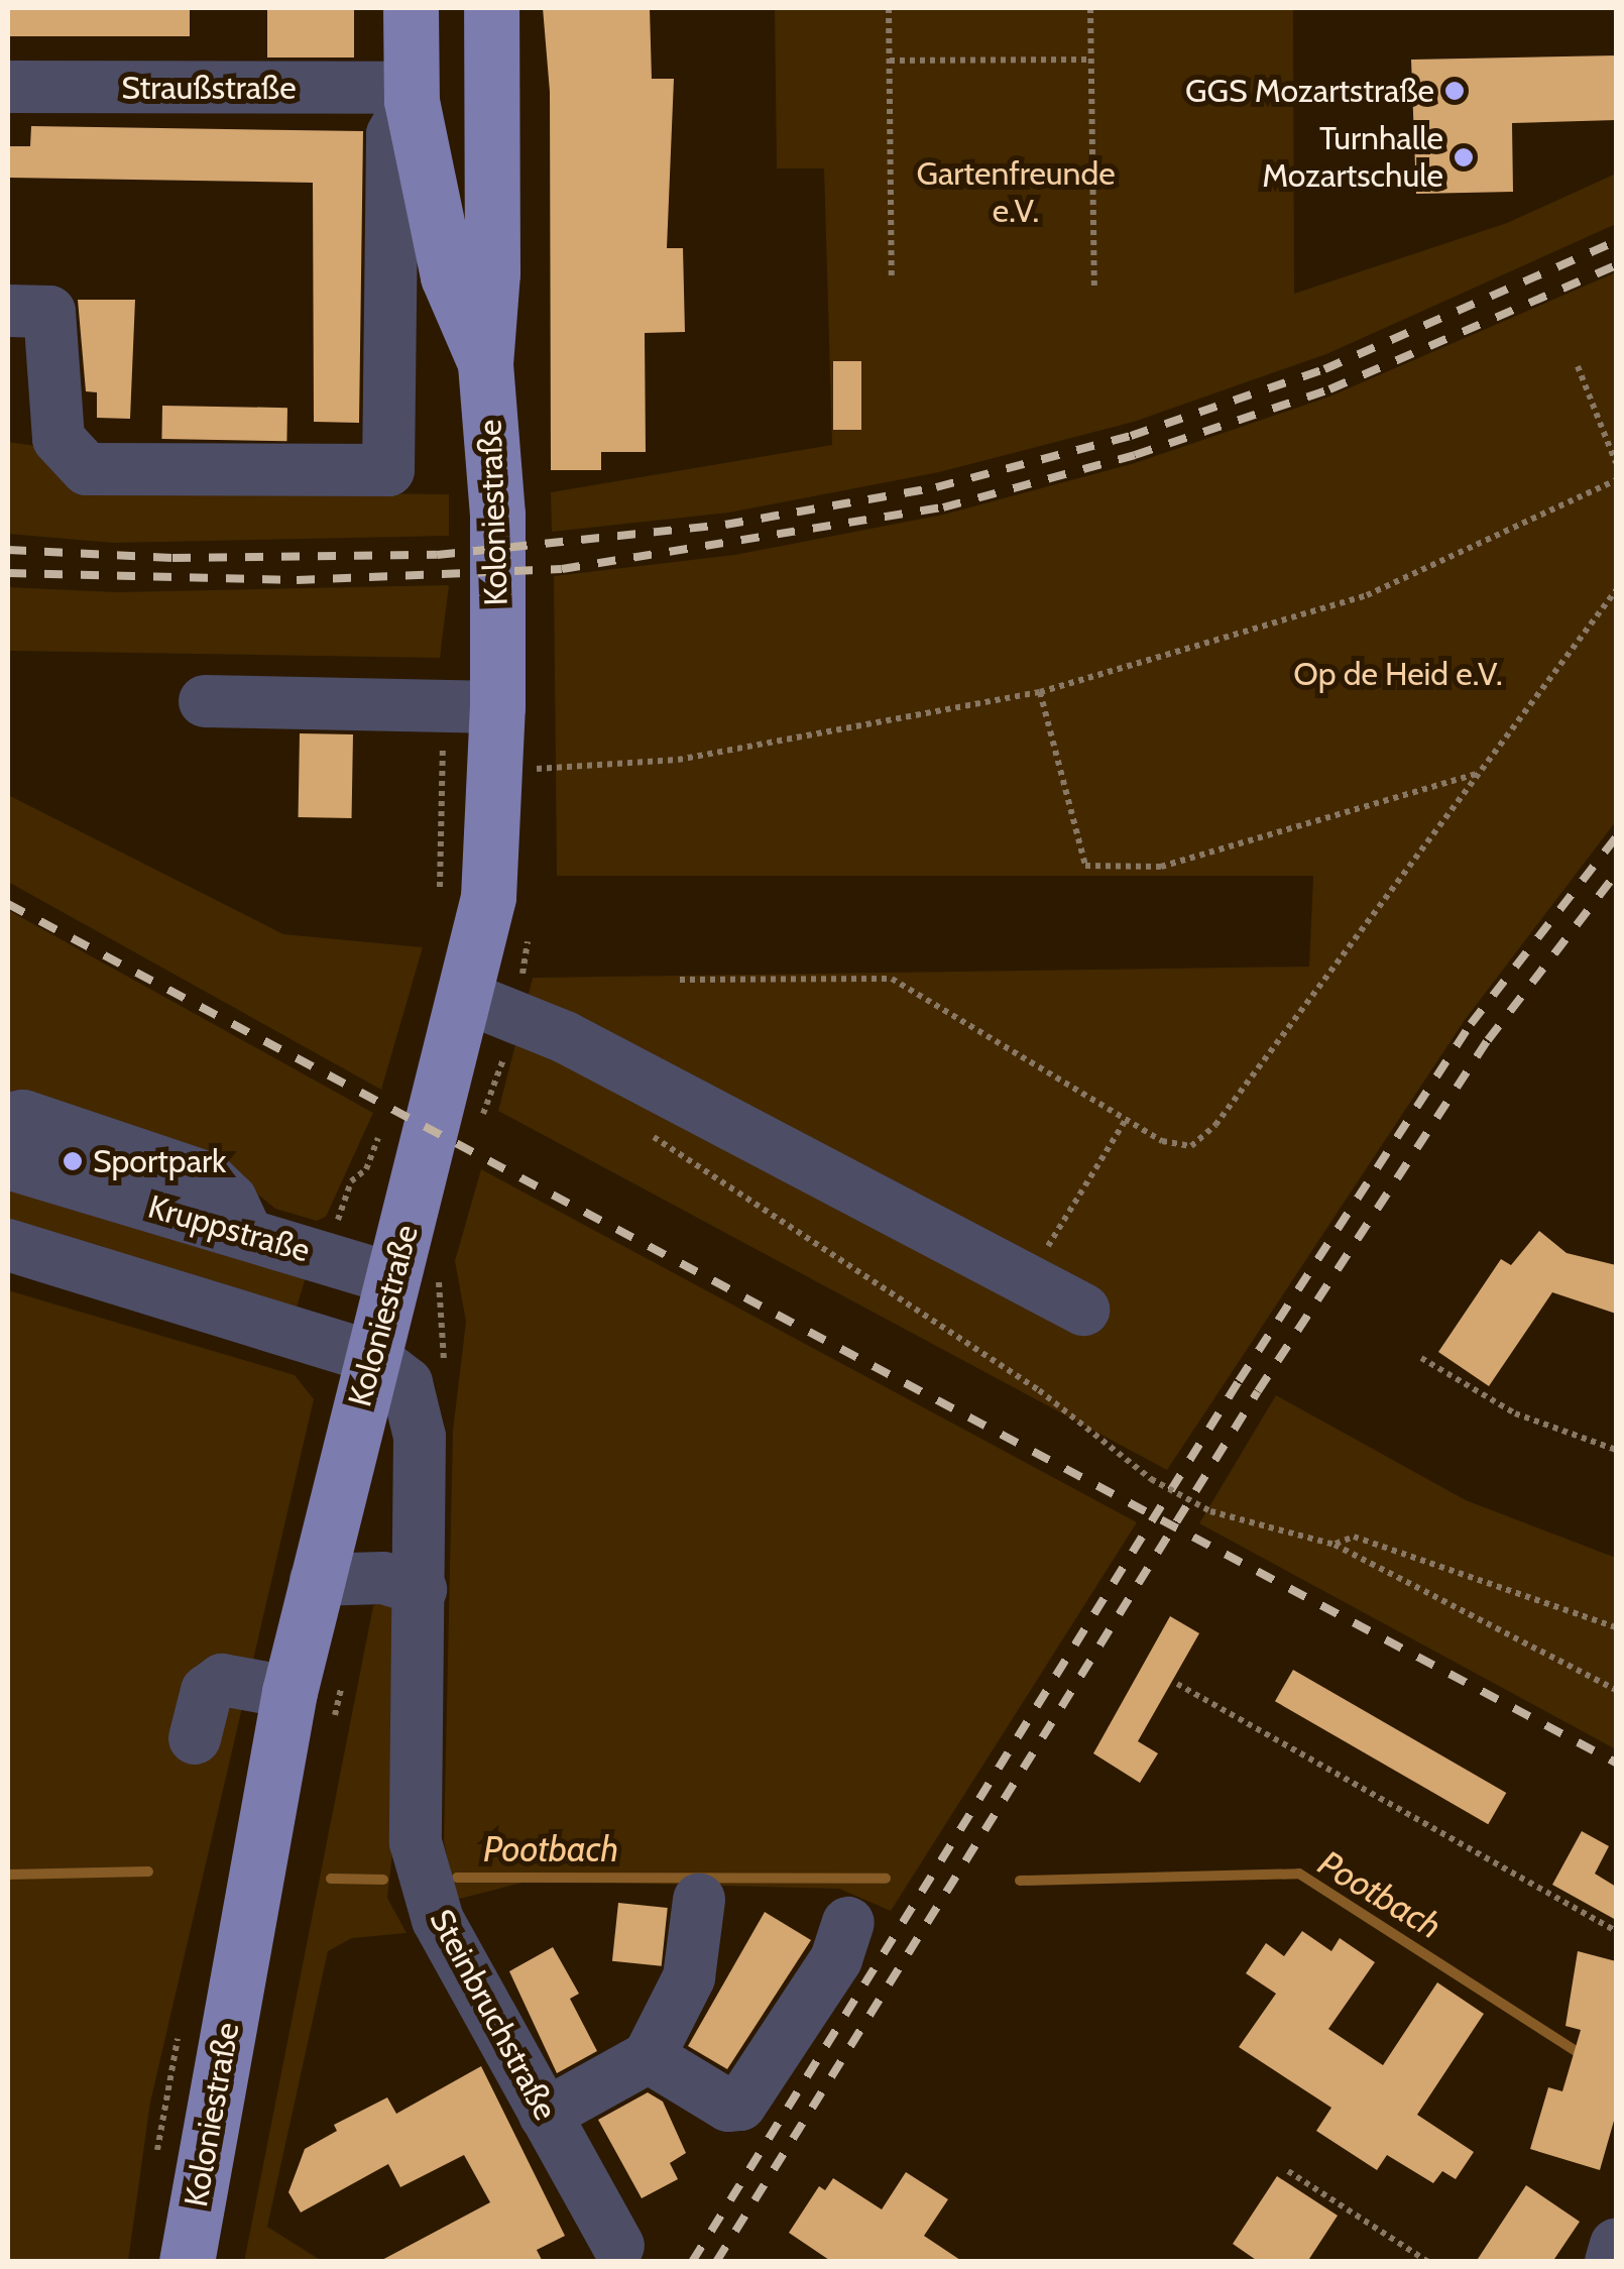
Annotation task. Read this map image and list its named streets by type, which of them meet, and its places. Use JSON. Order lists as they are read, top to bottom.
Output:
{
  "streets": {
    "main road": ["Koloniestraße"],
    "street": ["Straußstraße", "Kruppstraße", "Steinbruchstraße"]
  },
  "crossings": [
    ["Straußstraße", "Koloniestraße"],
    ["Koloniestraße", "Kruppstraße"],
    ["Koloniestraße", "Steinbruchstraße"]
  ],
  "water": ["Pootbach"],
  "parks": ["Gartenfreunde e.V.", "Op de Heid e.V."],
  "places": ["GGS Mozartstraße", "Turnhalle Mozartschule", "Sportpark"]
}
